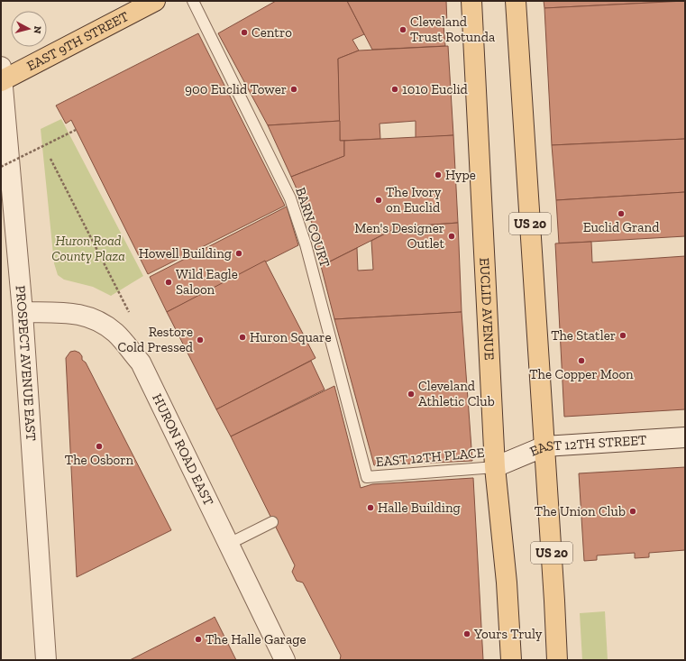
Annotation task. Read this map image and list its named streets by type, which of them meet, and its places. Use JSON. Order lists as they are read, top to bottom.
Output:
{
  "streets": {
    "main road": ["EAST 9TH STREET", "US 20", "EUCLID AVENUE"],
    "street": ["PROSPECT AVENUE EAST", "EAST 12TH STREET", "HURON ROAD EAST"],
    "lane": ["BARN COURT", "EAST 12TH PLACE"]
  },
  "crossings": [
    ["EAST 9TH STREET", "PROSPECT AVENUE EAST"],
    ["US 20", "EAST 12TH STREET"],
    ["BARN COURT", "EAST 12TH PLACE"],
    ["EUCLID AVENUE", "EAST 12TH STREET"],
    ["EUCLID AVENUE", "EAST 12TH PLACE"],
    ["PROSPECT AVENUE EAST", "HURON ROAD EAST"],
    ["EAST 12TH STREET", "EAST 12TH PLACE"]
  ],
  "parks": ["Huron Road County Plaza"],
  "places": [
    "Cleveland Trust Rotunda",
    "Centro",
    "900 Euclid Tower",
    "1010 Euclid",
    "Hype",
    "The Ivory on Euclid",
    "Euclid Grand",
    "Men's Designer Outlet",
    "Howell Building",
    "Wild Eagle Saloon",
    "The Statler",
    "Huron Square",
    "Restore Cold Pressed",
    "The Copper Moon",
    "Cleveland Athletic Club",
    "The Osborn",
    "Halle Building",
    "The Union Club",
    "Yours Truly",
    "The Halle Garage"
  ],
  "north": "right"
}
